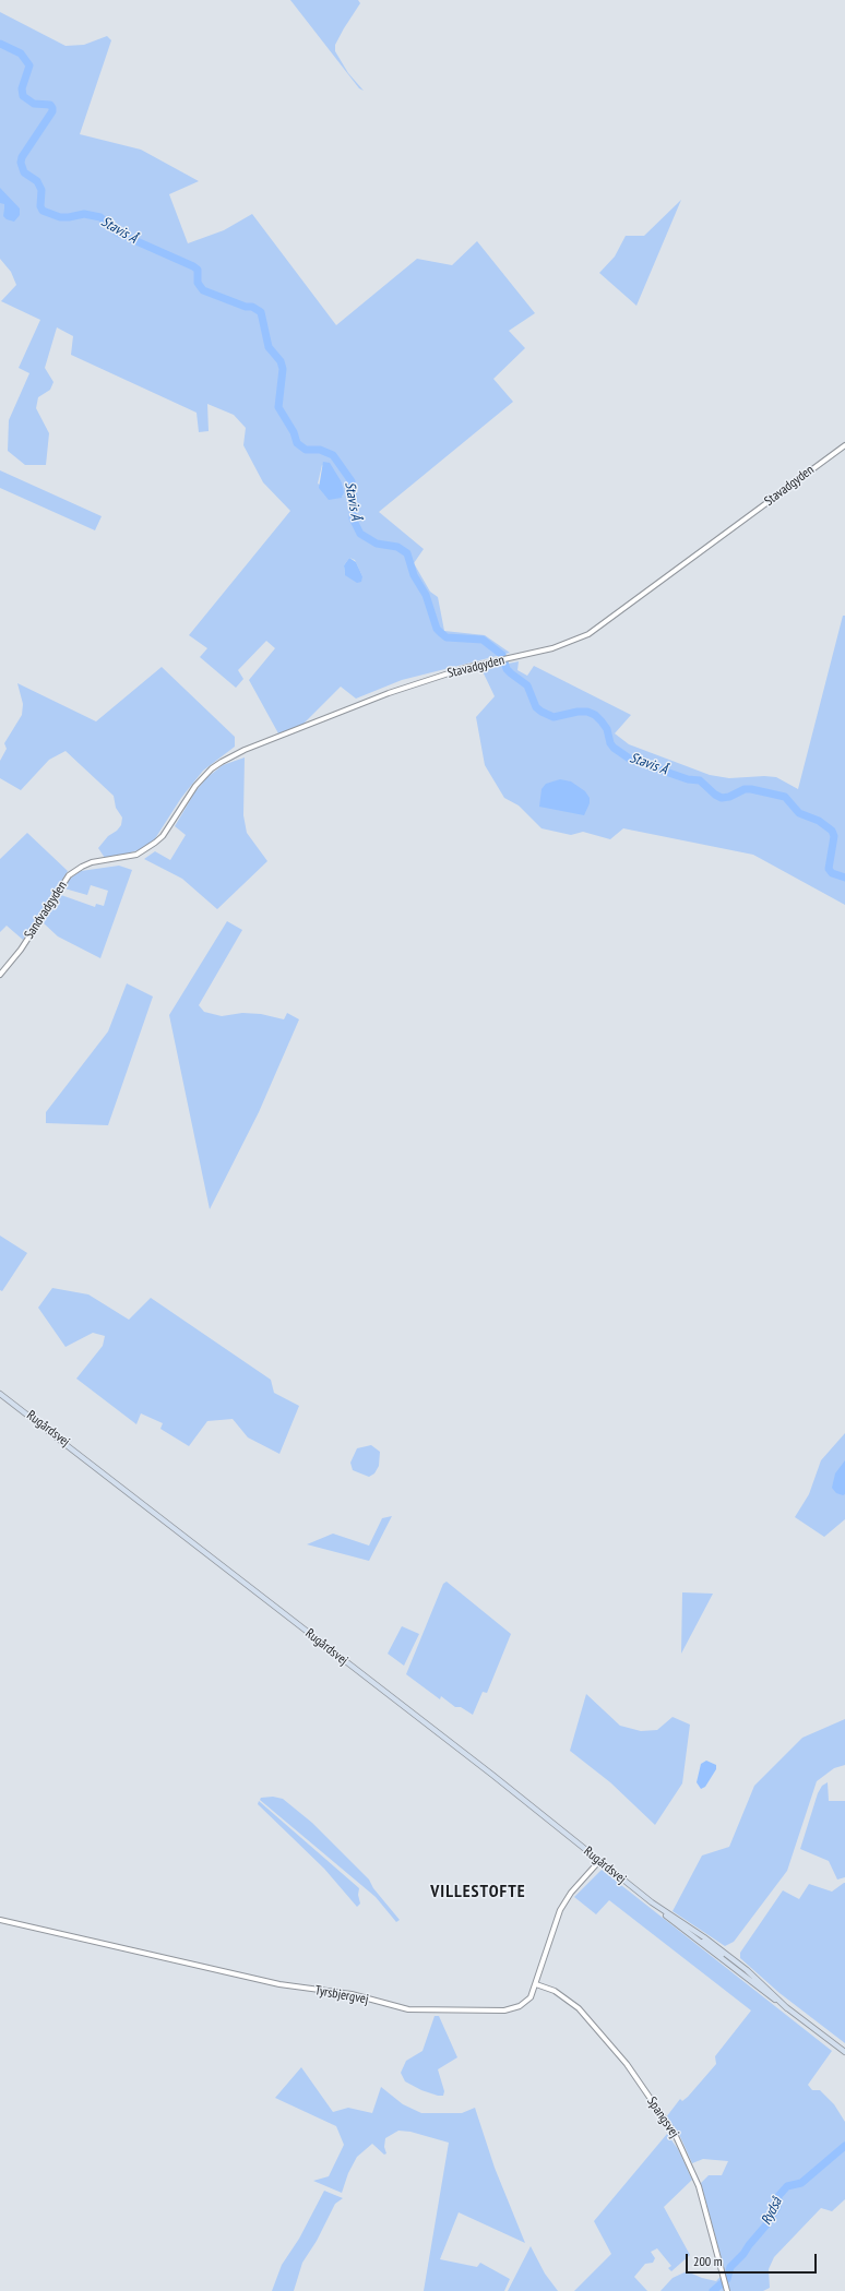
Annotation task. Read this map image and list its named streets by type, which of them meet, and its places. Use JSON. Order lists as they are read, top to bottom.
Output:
{
  "streets": {
    "main road": ["Rugårdsvej"],
    "street": [
      "Stavadgyden",
      "Sandvadgyden",
      "Tyrsbjergvej",
      "Spangsvej"
    ]
  },
  "crossings": [
    ["Stavadgyden", "Sandvadgyden"],
    ["Rugårdsvej", "Tyrsbjergvej"],
    ["Tyrsbjergvej", "Spangsvej"]
  ],
  "districts": ["VILLESTOFTE"],
  "water": ["Stavis Å", "Rydså"],
  "scale_bar": "200 m"
}
